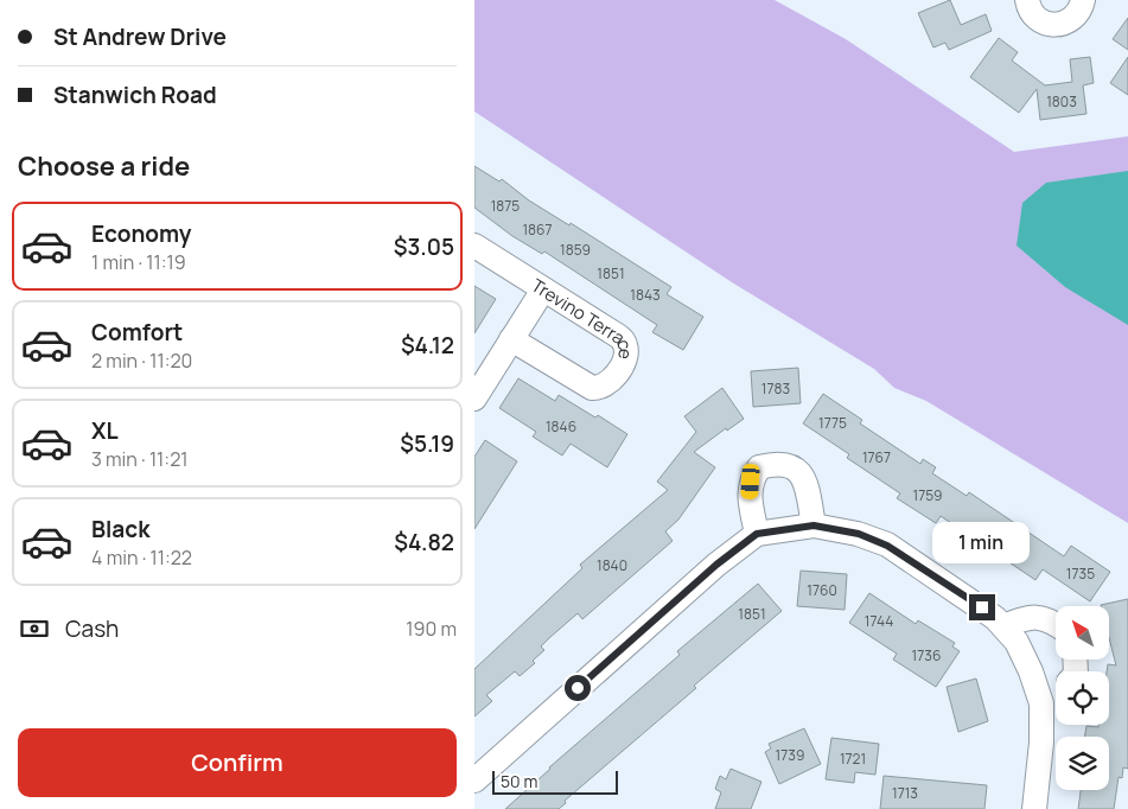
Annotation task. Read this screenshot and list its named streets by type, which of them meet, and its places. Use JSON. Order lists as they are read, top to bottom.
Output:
{
  "streets": {
    "street": ["Trevino Terrace"]
  },
  "house_numbers": [
    "1803",
    "1875",
    "1867",
    "1859",
    "1851",
    "1843",
    "1783",
    "1775",
    "1846",
    "1767",
    "1759",
    "1840",
    "1735",
    "1760",
    "1851",
    "1744",
    "1736",
    "1739",
    "1721",
    "1713"
  ],
  "scale_bar": "50 m",
  "north": "top left",
  "page": {
    "banner": ["St Andrew Drive", "Stanwich Road"],
    "heading": "Choose a ride",
    "list": [
      {
        "name": "Economy",
        "note": "1 min · 11:19",
        "value": "$3.05"
      },
      {
        "name": "Comfort",
        "note": "2 min · 11:20",
        "value": "$4.12"
      },
      {
        "name": "XL",
        "note": "3 min · 11:21",
        "value": "$5.19"
      },
      {
        "name": "Black",
        "note": "4 min · 11:22",
        "value": "$4.82"
      }
    ],
    "bubble": "1 min",
    "pay": ["Cash", "190 m"],
    "buttons": "Confirm",
    "scale": "50 m"
  }
}
